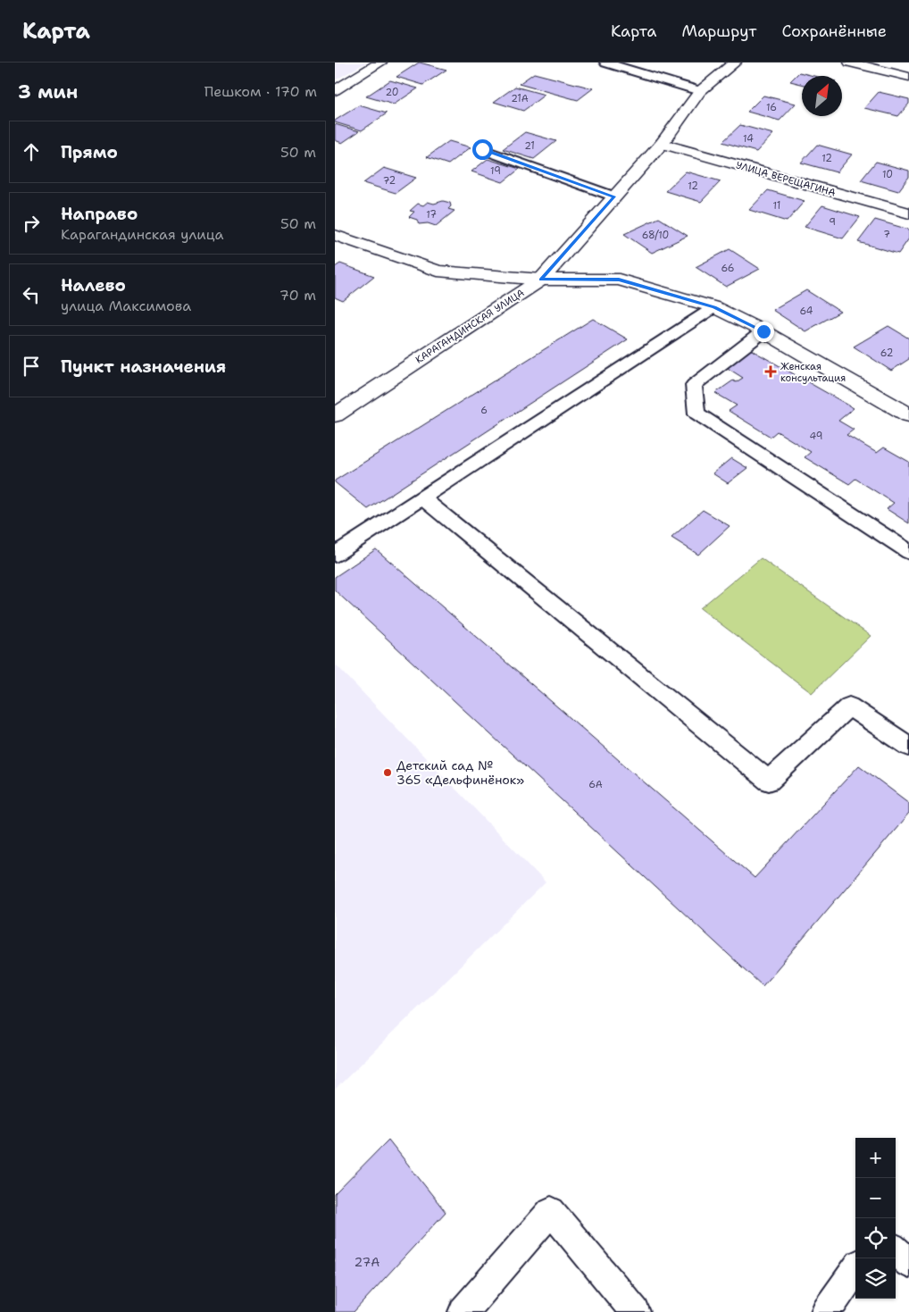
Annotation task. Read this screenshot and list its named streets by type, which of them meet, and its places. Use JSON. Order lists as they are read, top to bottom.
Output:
{
  "streets": {
    "street": ["УЛИЦА ВЕРЕЩАГИНА", "КАРАГАНДИНСКАЯ УЛИЦА"]
  },
  "crossings": [
    ["УЛИЦА ВЕРЕЩАГИНА", "КАРАГАНДИНСКАЯ УЛИЦА"]
  ],
  "places": {
    "health": ["Женская консультация"],
    "other": ["Детский сад № 365 «Дельфинёнок»"]
  },
  "house_numbers": [
    "20",
    "21А",
    "16",
    "14",
    "21",
    "12",
    "19",
    "10",
    "72",
    "12",
    "11",
    "17",
    "9",
    "7",
    "68/10",
    "66",
    "64",
    "62",
    "6",
    "49",
    "6А",
    "27А"
  ],
  "north": "top right",
  "page": {
    "header": "Карта",
    "nav": ["Карта", "Маршрут", "Сохранённые"],
    "heading": ["3 мин", "Пешком · 170 m"],
    "list": [
      ["Прямо", "50 m"],
      ["Направо", "Карагандинская улица", "50 m"],
      ["Налево", "улица Максимова", "70 m"],
      "Пункт назначения"
    ],
    "map_buttons": ["+", "−"]
  }
}
